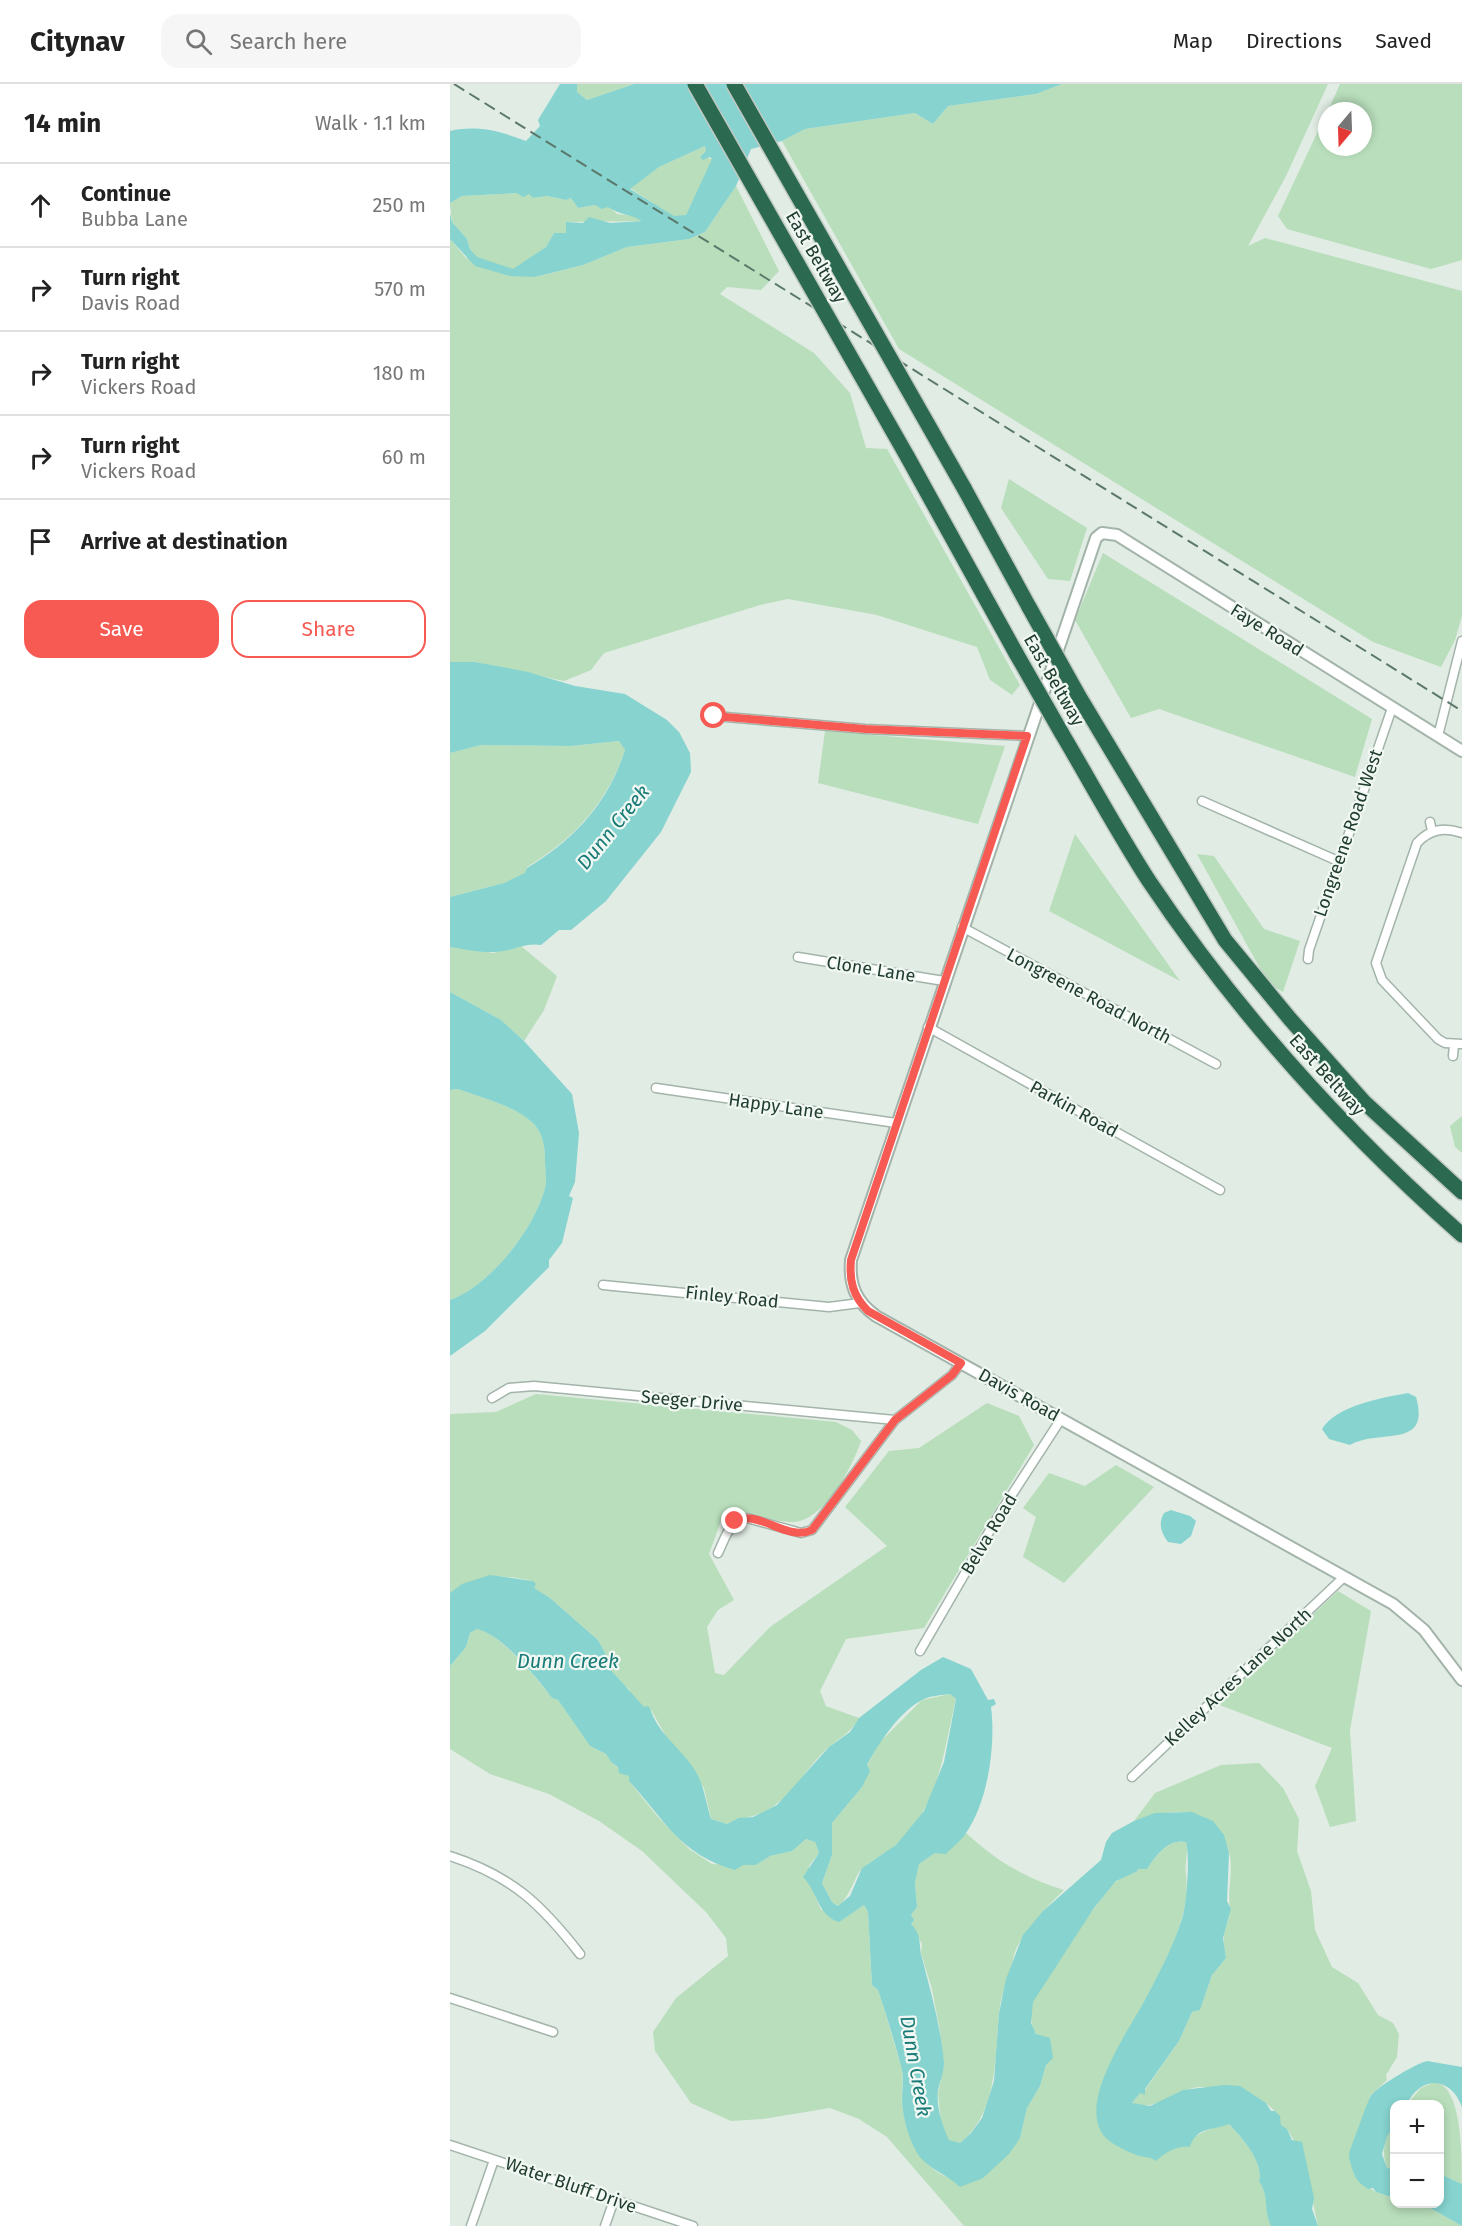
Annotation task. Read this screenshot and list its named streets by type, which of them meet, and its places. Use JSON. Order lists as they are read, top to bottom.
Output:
{
  "streets": {
    "highway": ["East Beltway"],
    "street": [
      "Faye Road",
      "Longreene Road West",
      "Clone Lane",
      "Longreene Road North",
      "Happy Lane",
      "Parkin Road",
      "Finley Road",
      "Davis Road",
      "Seeger Drive",
      "Belva Road",
      "Kelley Acres Lane North",
      "Water Bluff Drive"
    ]
  },
  "crossings": [
    ["Faye Road", "Longreene Road West"],
    ["Finley Road", "Davis Road"],
    ["Davis Road", "Belva Road"],
    ["Davis Road", "Kelley Acres Lane North"]
  ],
  "water": ["Dunn Creek"],
  "north": "bottom",
  "page": {
    "header": "Citynav",
    "search": "Search here",
    "nav": ["Map", "Directions", "Saved"],
    "heading": ["14 min", "Walk · 1.1 km"],
    "list": [
      ["Continue", "Bubba Lane", "250 m"],
      ["Turn right", "Davis Road", "570 m"],
      ["Turn right", "Vickers Road", "180 m"],
      ["Turn right", "Vickers Road", "60 m"],
      "Arrive at destination"
    ],
    "buttons": ["Save", "Share"],
    "map_buttons": ["+", "−"]
  }
}
